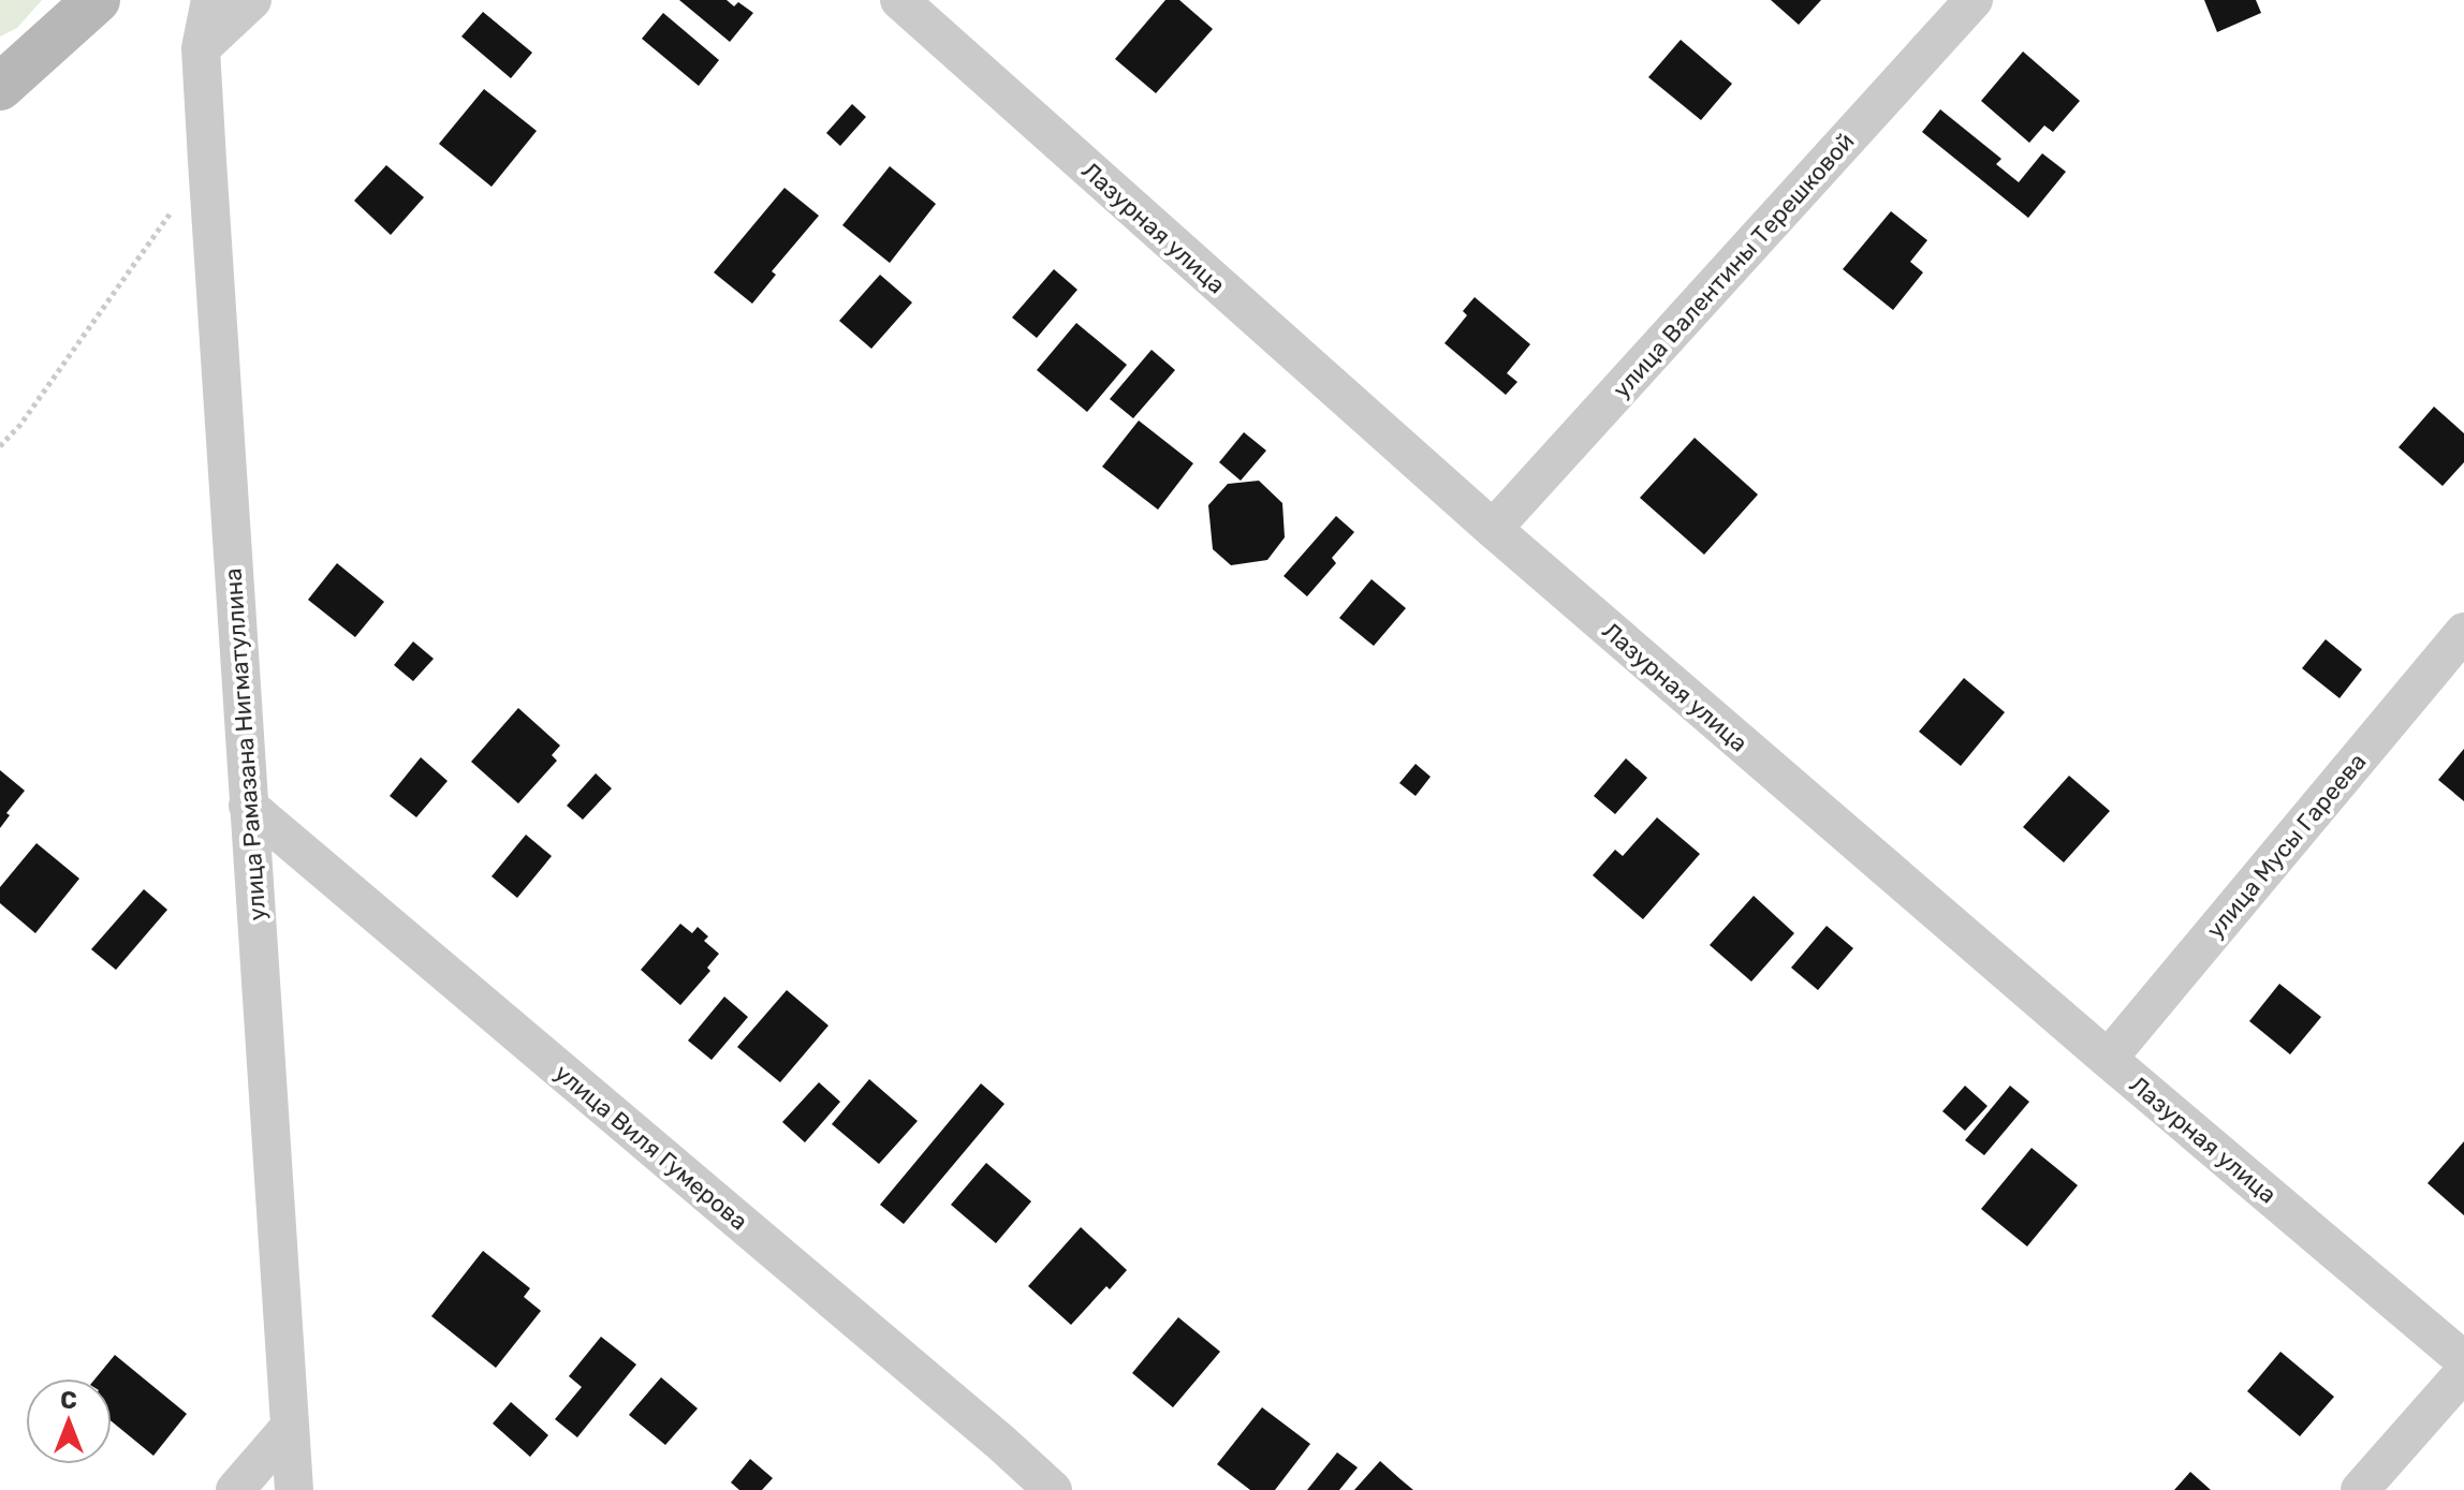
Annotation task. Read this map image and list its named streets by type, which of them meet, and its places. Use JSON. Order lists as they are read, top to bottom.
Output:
{
  "streets": {
    "street": [
      "Лазурная улица",
      "улица Валентины Терешковой",
      "улица Рамазана Нигматуллина",
      "улица Мусы Гареева",
      "улица Виля Гумерова"
    ]
  },
  "crossings": [
    ["Лазурная улица", "улица Валентины Терешковой"],
    ["Лазурная улица", "улица Мусы Гареева"],
    ["улица Рамазана Нигматуллина", "улица Виля Гумерова"]
  ],
  "north": "top"
}
